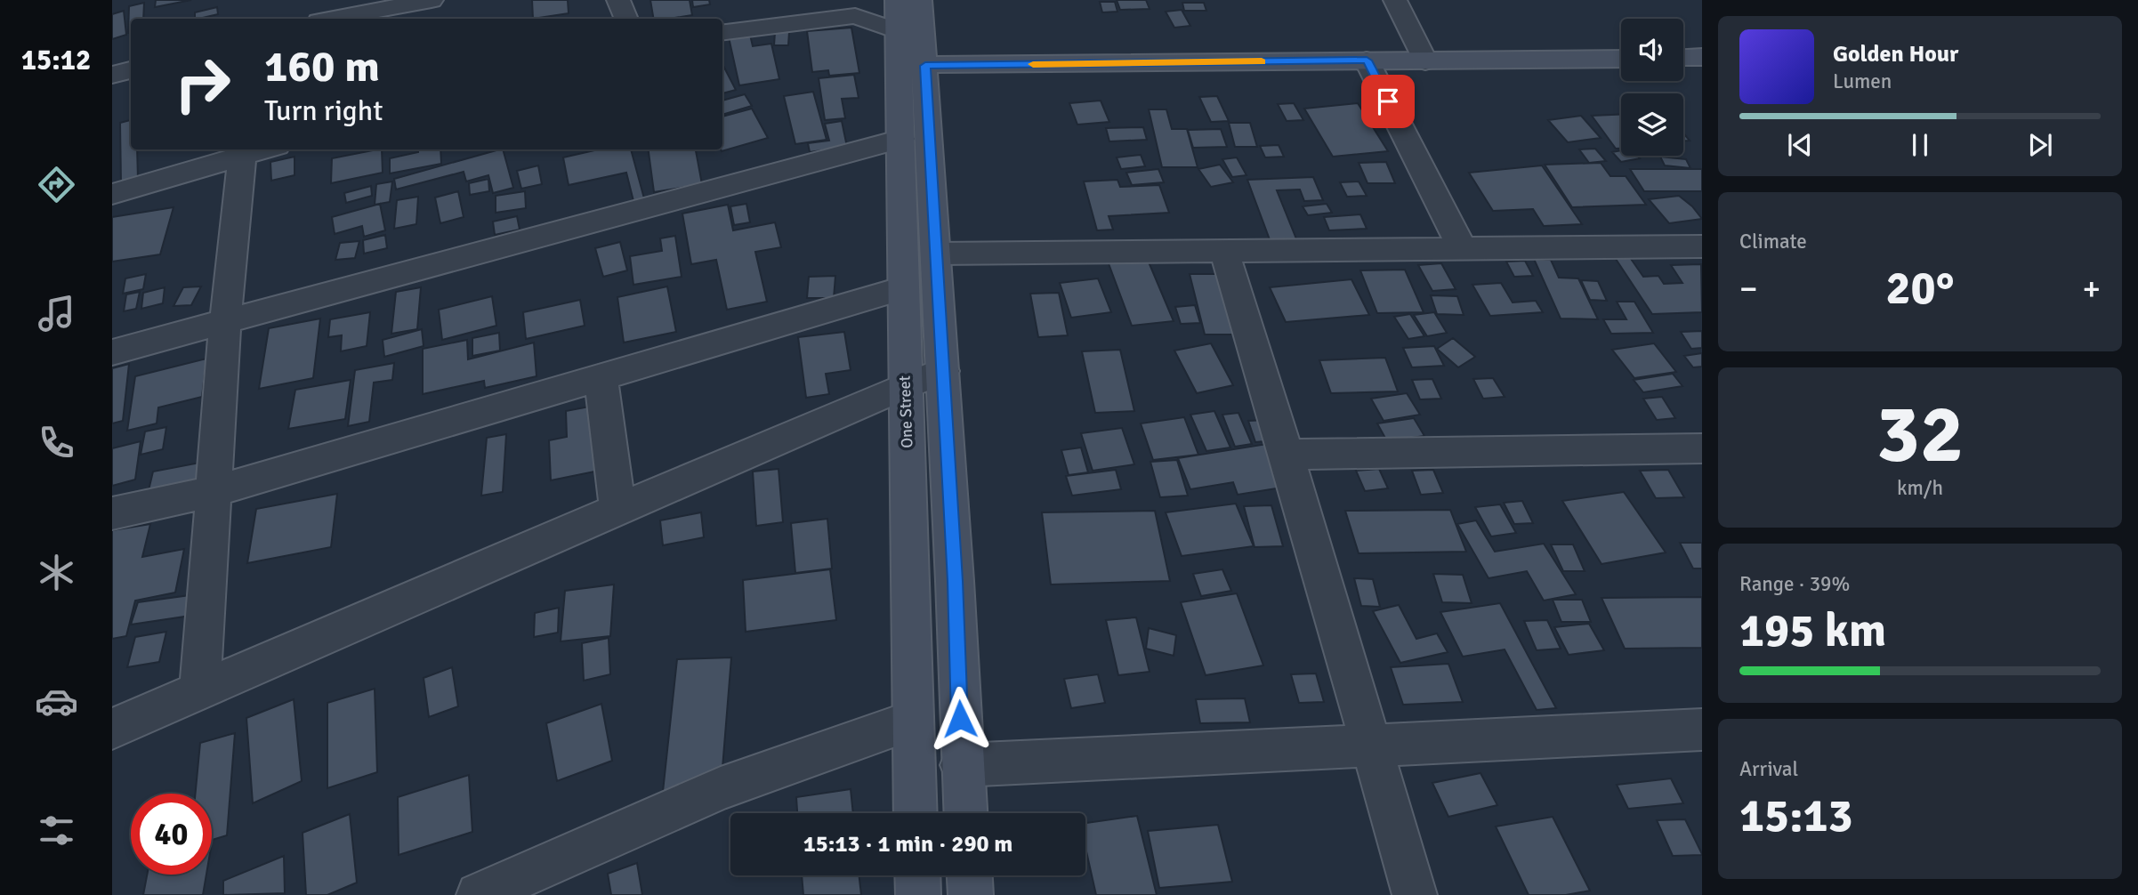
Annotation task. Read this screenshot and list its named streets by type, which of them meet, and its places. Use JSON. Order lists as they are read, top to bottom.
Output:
{
  "streets": {
    "street": ["One Street"]
  },
  "page": {
    "tabs": "15:12",
    "turn": ["160 m", "Turn right"],
    "song": ["Golden Hour", "Lumen"],
    "tile": [
      "Climate",
      ["32", "km/h"],
      ["Range · 39%", "195 km"],
      ["Arrival", "15:13"]
    ],
    "heat": ["−", "20°", "+"],
    "limit": "40",
    "trip": "15:13 · 1 min · 290 m"
  }
}
